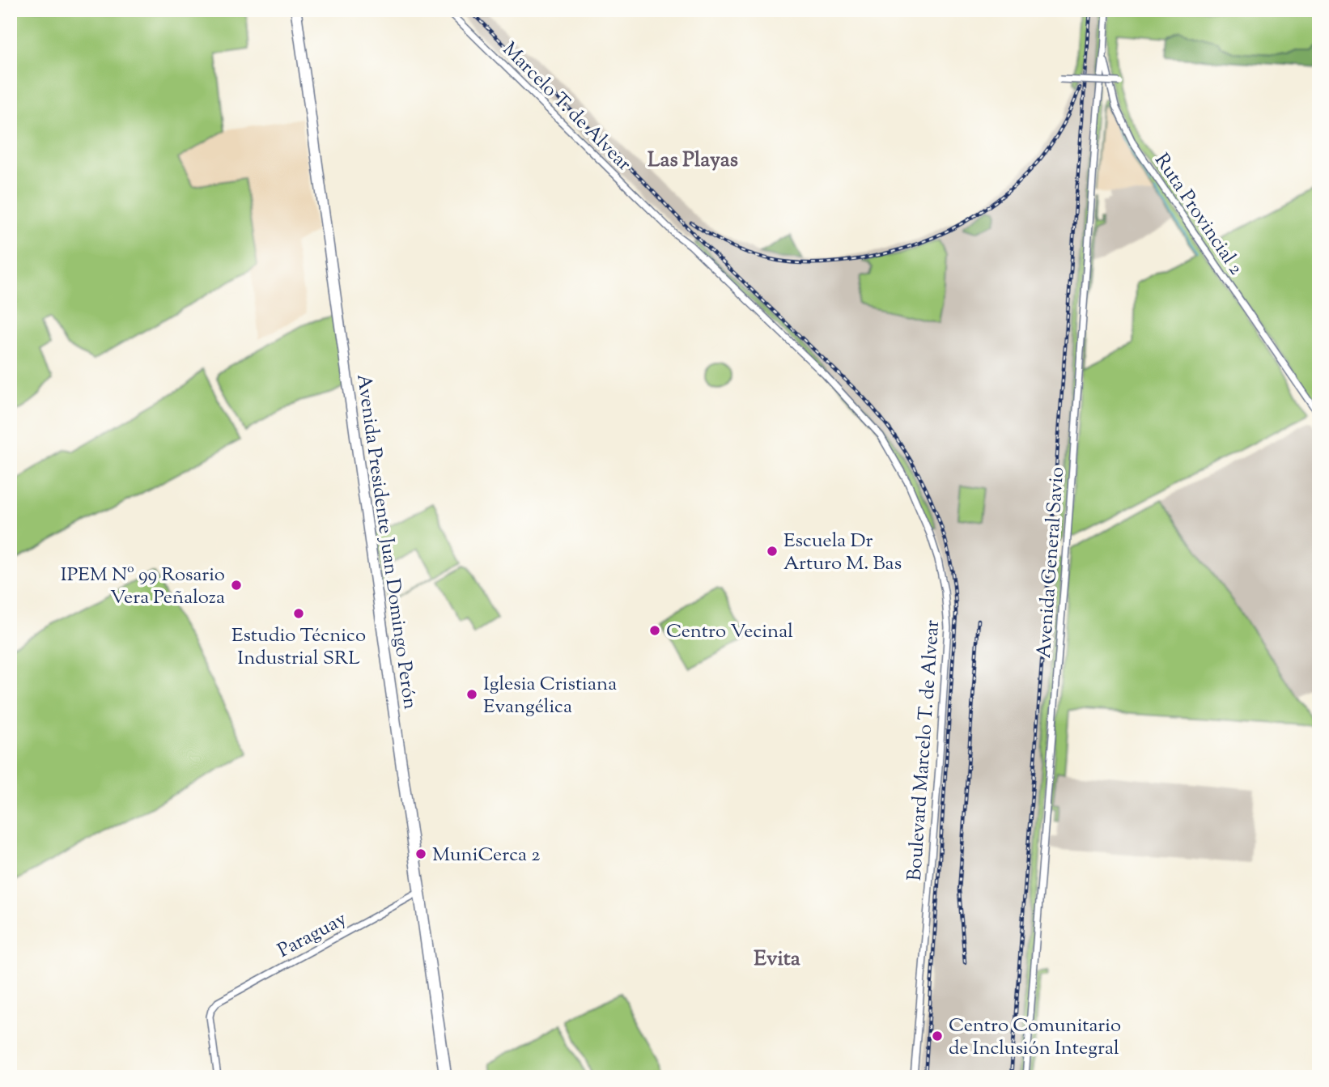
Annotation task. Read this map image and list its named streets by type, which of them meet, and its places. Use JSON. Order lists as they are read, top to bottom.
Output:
{
  "streets": {
    "main road": [
      "Marcelo T. de Alvear",
      "Ruta Provincial 2",
      "Avenida Presidente Juan Domingo Perón",
      "Avenida General Savio",
      "Boulevard Marcelo T. de Alvear",
      "Paraguay"
    ]
  },
  "crossings": [
    ["Marcelo T. de Alvear", "Boulevard Marcelo T. de Alvear"],
    ["Ruta Provincial 2", "Avenida General Savio"],
    ["Avenida Presidente Juan Domingo Perón", "Paraguay"]
  ],
  "districts": ["Las Playas", "Evita"],
  "places": [
    "Escuela Dr Arturo M. Bas",
    "IPEM Nº 99 Rosario Vera Peñaloza",
    "Estudio Técnico Industrial SRL",
    "Centro Vecinal",
    "Iglesia Cristiana Evangélica",
    "MuniCerca 2",
    "Centro Comunitario de Inclusión Integral"
  ]
}
